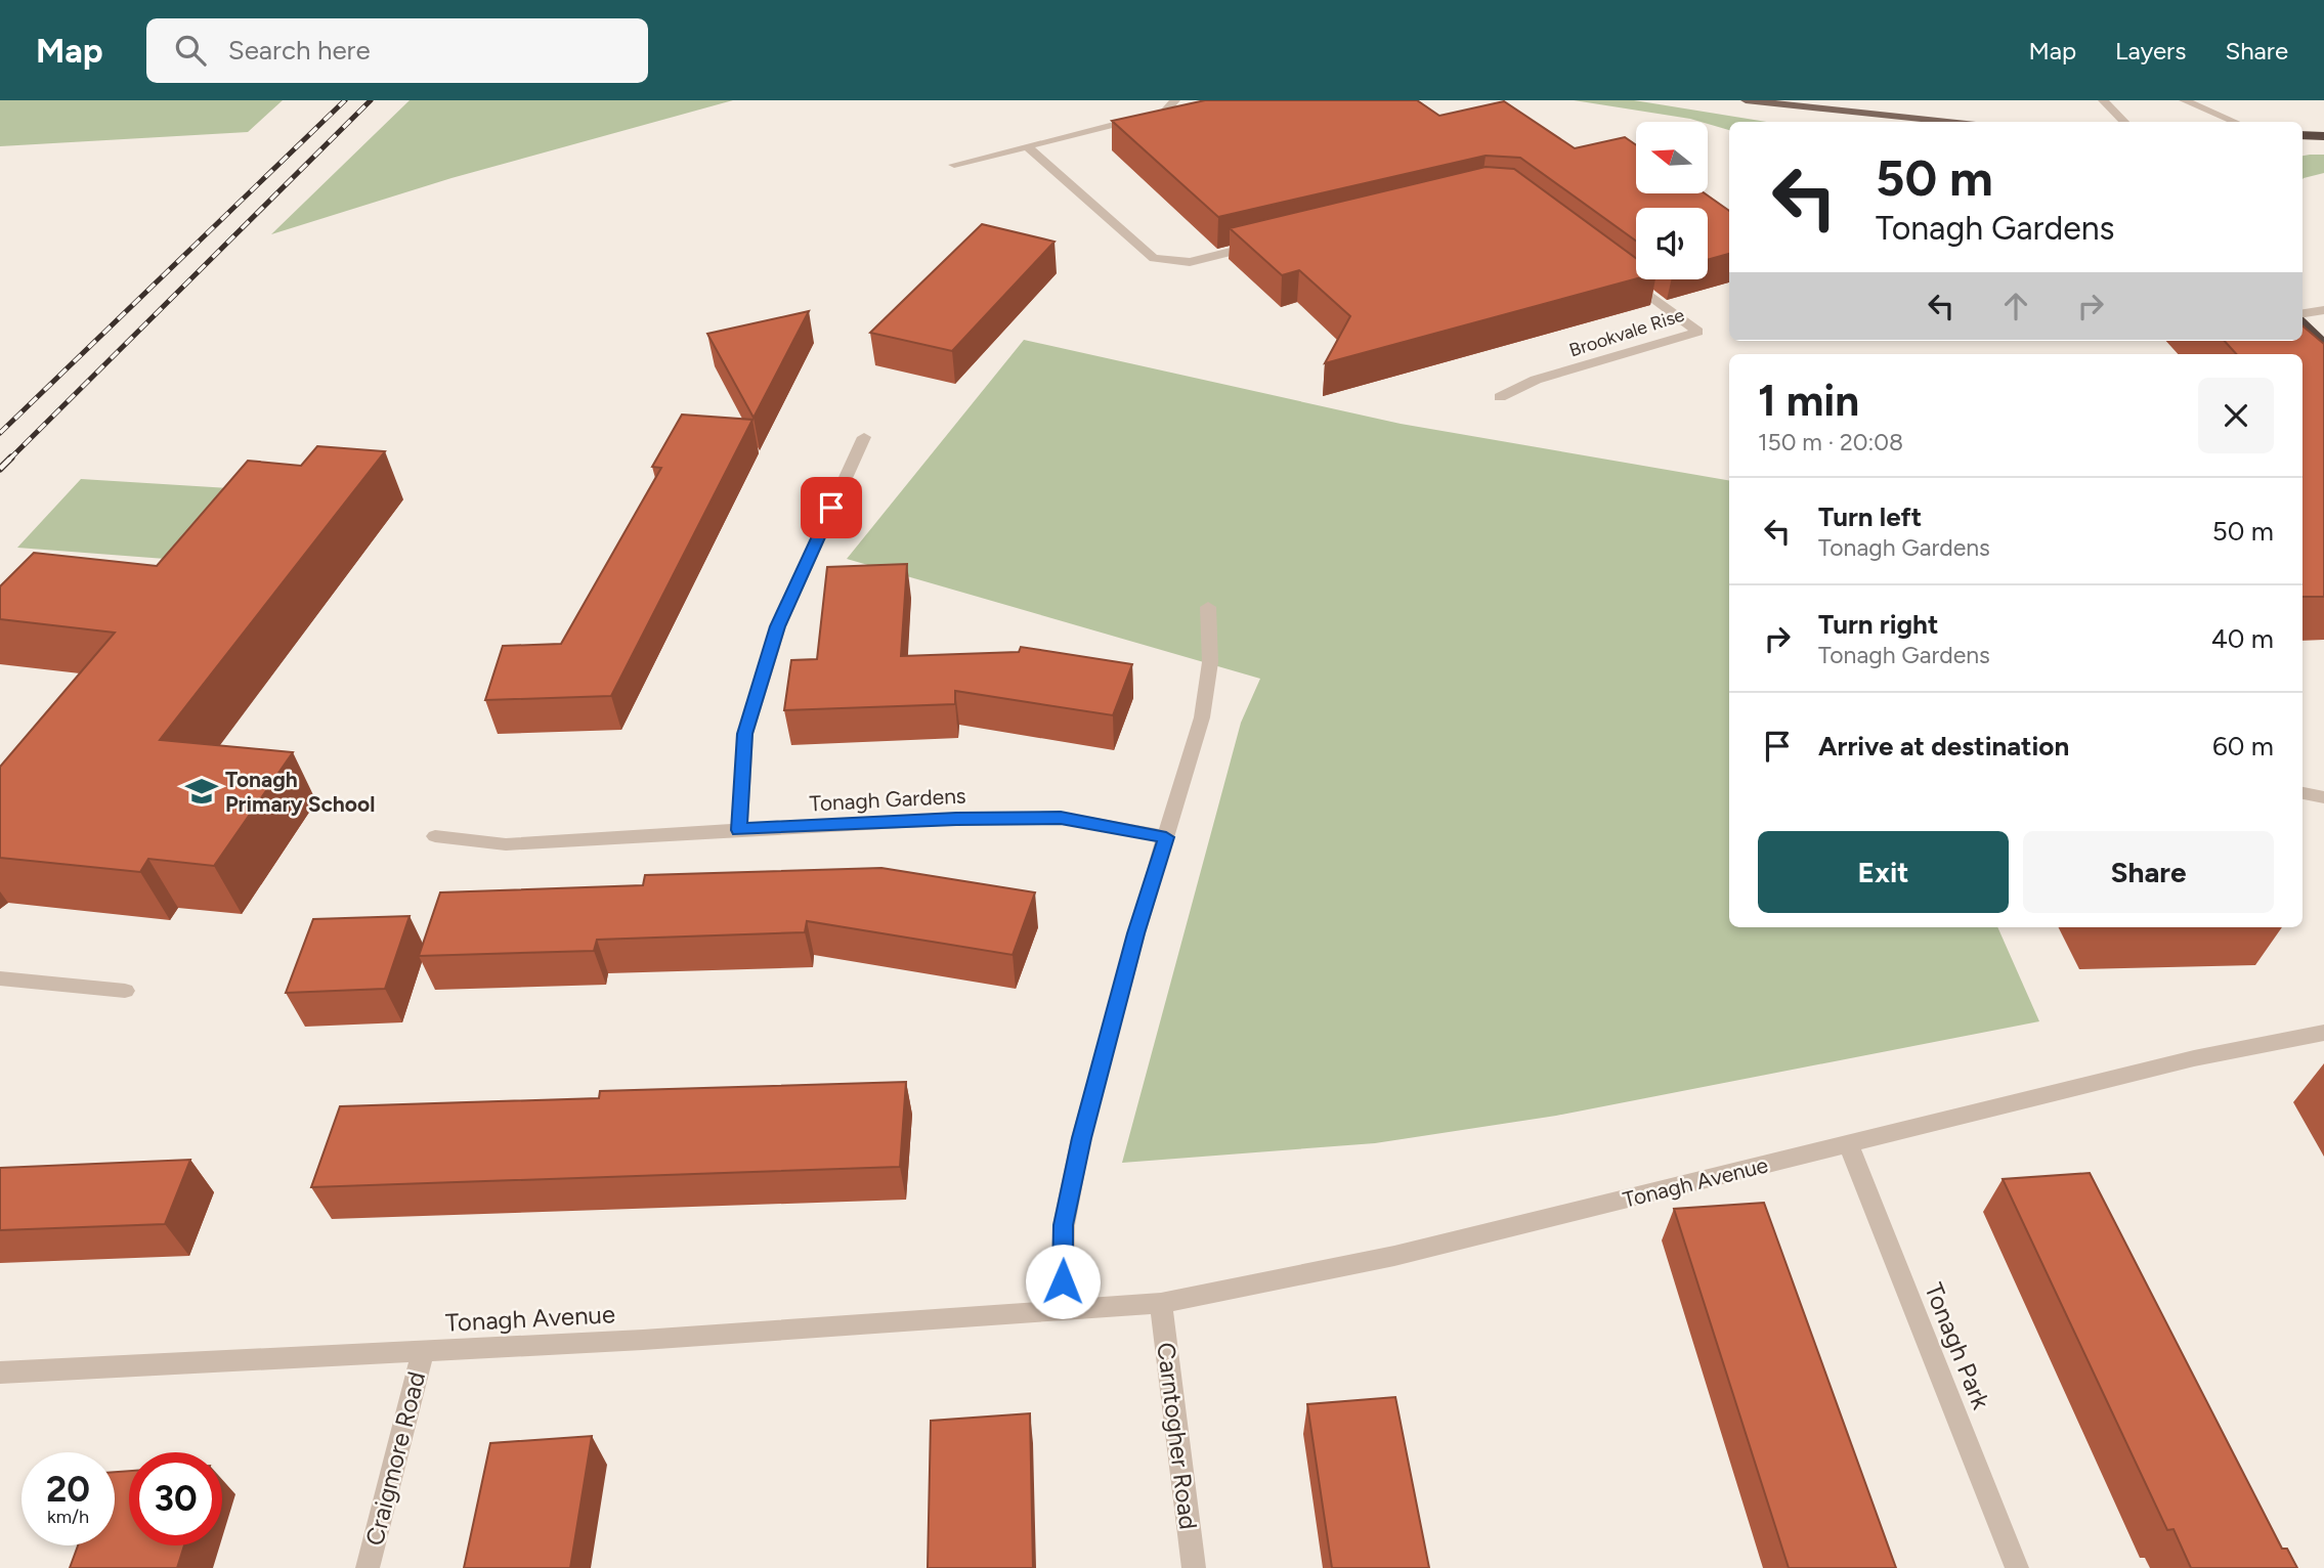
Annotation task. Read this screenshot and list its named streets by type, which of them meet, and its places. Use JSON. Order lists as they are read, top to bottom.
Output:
{
  "streets": {
    "street": [
      "Brookvale Rise",
      "Tonagh Gardens",
      "Tonagh Avenue",
      "Tonagh Park",
      "Carntogher Road",
      "Craigmore Road"
    ]
  },
  "crossings": [
    ["Tonagh Avenue", "Tonagh Park"],
    ["Tonagh Avenue", "Carntogher Road"],
    ["Tonagh Avenue", "Craigmore Road"]
  ],
  "places": {
    "school or university": ["Tonagh Primary School"]
  },
  "north": "left",
  "page": {
    "header": "Map",
    "search": "Search here",
    "nav": ["Map", "Layers", "Share"],
    "turn": ["50 m", "Tonagh Gardens"],
    "heading": ["1 min", "150 m · 20:08"],
    "list": [
      {
        "name": "Turn left",
        "note": "Tonagh Gardens",
        "value": "50 m"
      },
      {
        "name": "Turn right",
        "note": "Tonagh Gardens",
        "value": "40 m"
      },
      {
        "name": "Arrive at destination",
        "value": "60 m"
      }
    ],
    "buttons": ["Exit", "Share"],
    "speed": "20 km/h",
    "limit": "30"
  }
}
